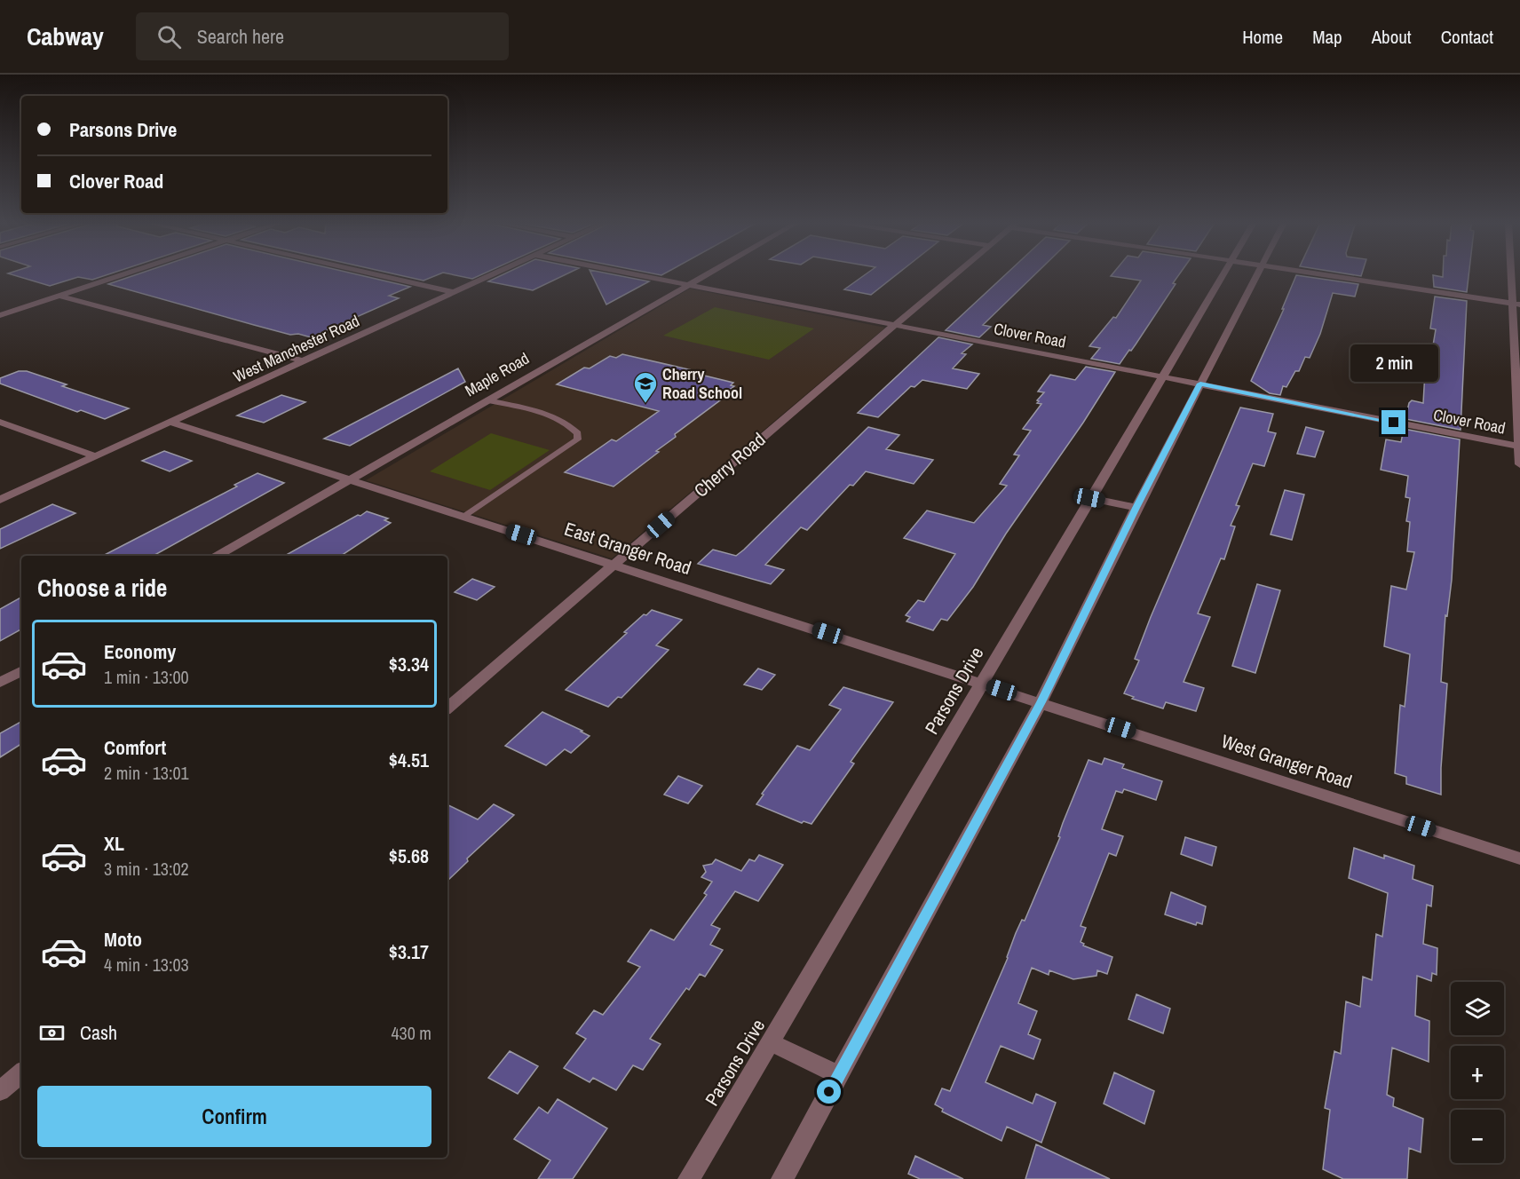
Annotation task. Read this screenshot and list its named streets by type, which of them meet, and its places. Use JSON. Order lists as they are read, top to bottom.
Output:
{
  "streets": {
    "street": [
      "Clover Road",
      "West Manchester Road",
      "Maple Road",
      "Cherry Road",
      "East Granger Road",
      "Parsons Drive",
      "West Granger Road"
    ]
  },
  "crossings": [
    ["Clover Road", "Maple Road"],
    ["Clover Road", "Cherry Road"],
    ["Clover Road", "Parsons Drive"],
    ["West Manchester Road", "East Granger Road"],
    ["Maple Road", "East Granger Road"],
    ["Cherry Road", "East Granger Road"],
    ["East Granger Road", "Parsons Drive"],
    ["East Granger Road", "West Granger Road"]
  ],
  "places": {
    "school or university": ["Cherry Road School"]
  },
  "page": {
    "header": "Cabway",
    "search": "Search here",
    "nav": [
      "Home",
      "Map",
      "About",
      "Contact"
    ],
    "banner": ["Parsons Drive", "Clover Road"],
    "bubble": "2 min",
    "heading": "Choose a ride",
    "list": [
      {
        "name": "Economy",
        "note": "1 min · 13:00",
        "value": "$3.34"
      },
      {
        "name": "Comfort",
        "note": "2 min · 13:01",
        "value": "$4.51"
      },
      {
        "name": "XL",
        "note": "3 min · 13:02",
        "value": "$5.68"
      },
      {
        "name": "Moto",
        "note": "4 min · 13:03",
        "value": "$3.17"
      }
    ],
    "map_buttons": ["+", "−"],
    "pay": ["Cash", "430 m"],
    "buttons": "Confirm"
  }
}
